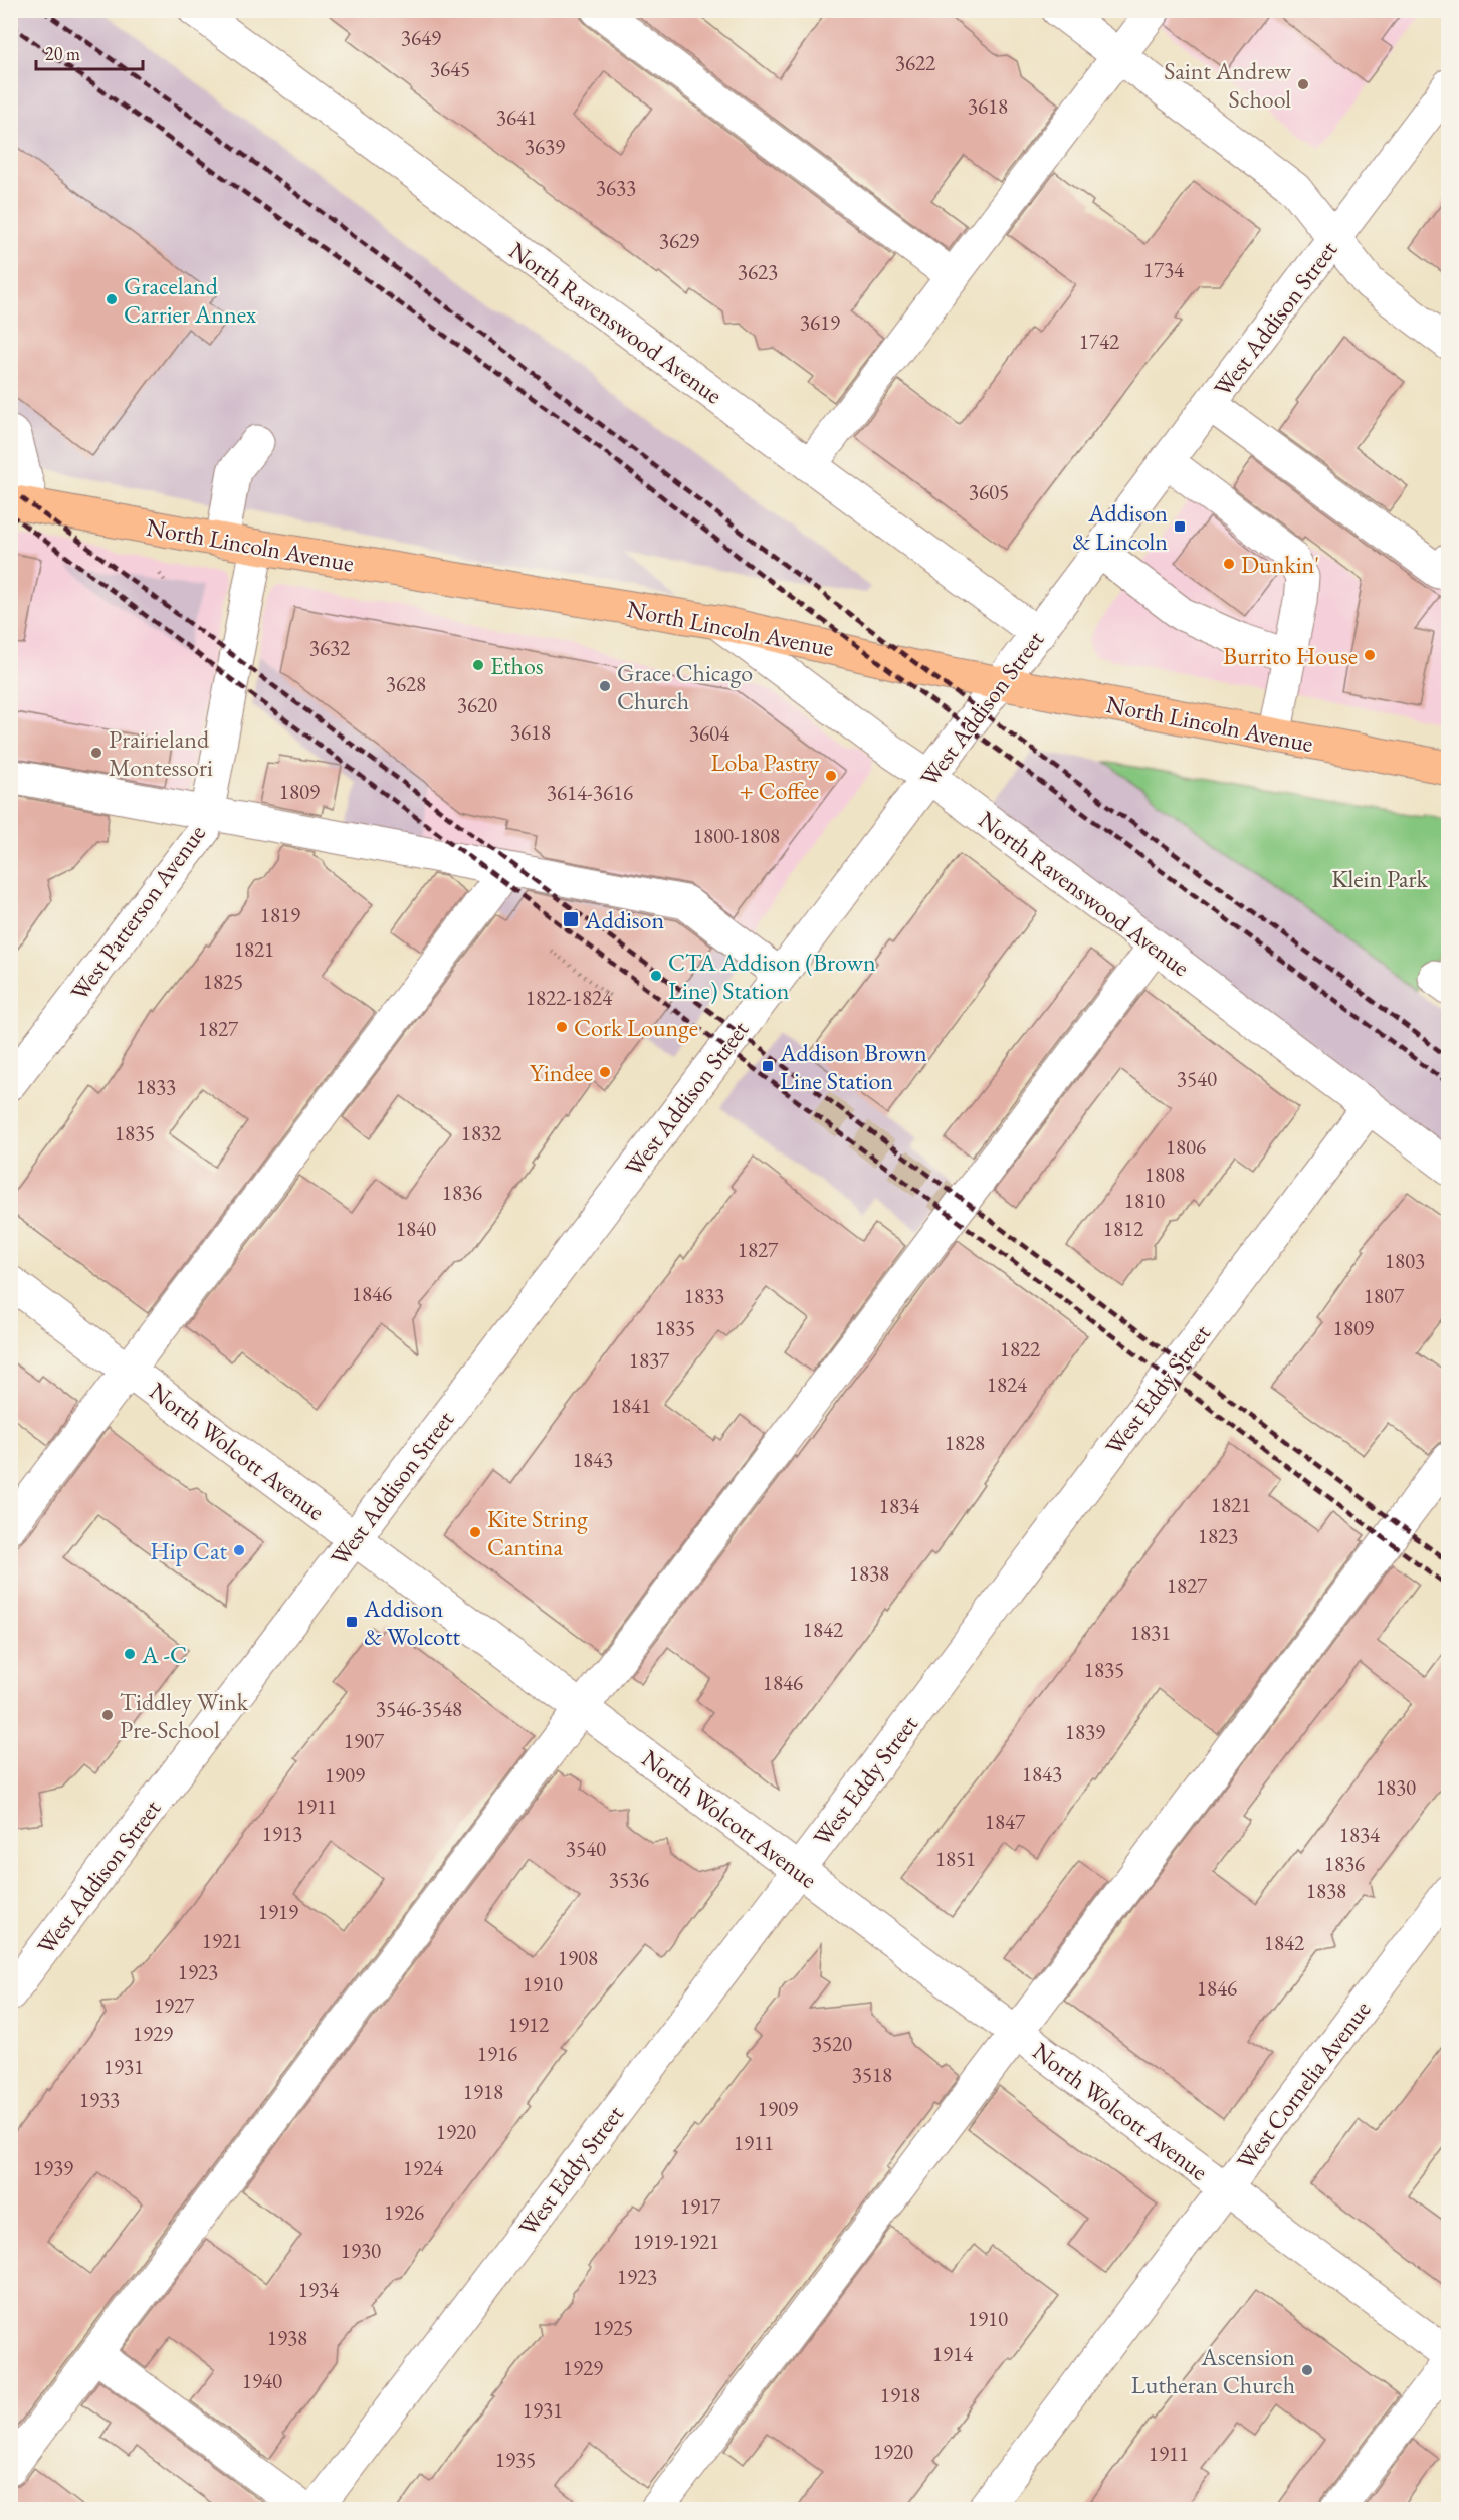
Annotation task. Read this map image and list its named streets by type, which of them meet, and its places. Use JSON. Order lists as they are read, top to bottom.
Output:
{
  "streets": {
    "main road": ["North Lincoln Avenue"],
    "street": [
      "West Addison Street",
      "North Ravenswood Avenue",
      "West Patterson Avenue",
      "West Eddy Street",
      "North Wolcott Avenue",
      "West Cornelia Avenue"
    ]
  },
  "crossings": [
    ["West Addison Street", "North Ravenswood Avenue"],
    ["West Addison Street", "North Lincoln Avenue"],
    ["West Addison Street", "North Wolcott Avenue"],
    ["North Ravenswood Avenue", "North Lincoln Avenue"],
    ["North Ravenswood Avenue", "West Eddy Street"],
    ["North Lincoln Avenue", "West Patterson Avenue"],
    ["West Eddy Street", "North Wolcott Avenue"],
    ["North Wolcott Avenue", "West Cornelia Avenue"]
  ],
  "parks": ["Klein Park"],
  "places": {
    "other": [
      "Saint Andrew School",
      "Graceland Carrier Annex",
      "Dunkin'",
      "Burrito House",
      "Ethos",
      "Grace Chicago Church",
      "Prairieland Montessori",
      "Loba Pastry + Coffee",
      "CTA Addison (Brown Line) Station",
      "Cork Lounge",
      "Yindee",
      "Kite String Cantina",
      "Hip Cat",
      "A -C",
      "Tiddley Wink Pre-School",
      "Ascension Lutheran Church"
    ],
    "transit": [
      "Addison & Lincoln",
      "Addison",
      "Addison Brown Line Station",
      "Addison & Wolcott"
    ]
  },
  "house_numbers": [
    "3649",
    "3622",
    "3645",
    "3618",
    "3641",
    "3639",
    "3633",
    "3629",
    "1734",
    "3623",
    "3619",
    "1742",
    "3605",
    "3632",
    "3628",
    "3620",
    "3618",
    "3604",
    "1809",
    "3614-3616",
    "1800-1808",
    "1819",
    "1821",
    "1825",
    "1822-1824",
    "1827",
    "3540",
    "1833",
    "1835",
    "1832",
    "1806",
    "1808",
    "1836",
    "1810",
    "1840",
    "1812",
    "1827",
    "1803",
    "1846",
    "1833",
    "1807",
    "1835",
    "1809",
    "1822",
    "1837",
    "1824",
    "1841",
    "1828",
    "1843",
    "1821",
    "1834",
    "1823",
    "1838",
    "1827",
    "1842",
    "1831",
    "1835",
    "1846",
    "3546-3548",
    "1839",
    "1907",
    "1843",
    "1909",
    "1830",
    "1911",
    "1847",
    "1913",
    "1834",
    "3540",
    "1851",
    "1836",
    "3536",
    "1838",
    "1919",
    "1921",
    "1842",
    "1908",
    "1923",
    "1910",
    "1846",
    "1927",
    "1912",
    "1929",
    "3520",
    "1916",
    "1931",
    "3518",
    "1918",
    "1933",
    "1909",
    "1920",
    "1911",
    "1939",
    "1924",
    "1917",
    "1926",
    "1919-1921",
    "1930",
    "1923",
    "1934",
    "1910",
    "1925",
    "1938",
    "1914",
    "1929",
    "1940",
    "1918",
    "1931",
    "1920",
    "1911",
    "1935"
  ],
  "scale_bar": "20 m"
}
